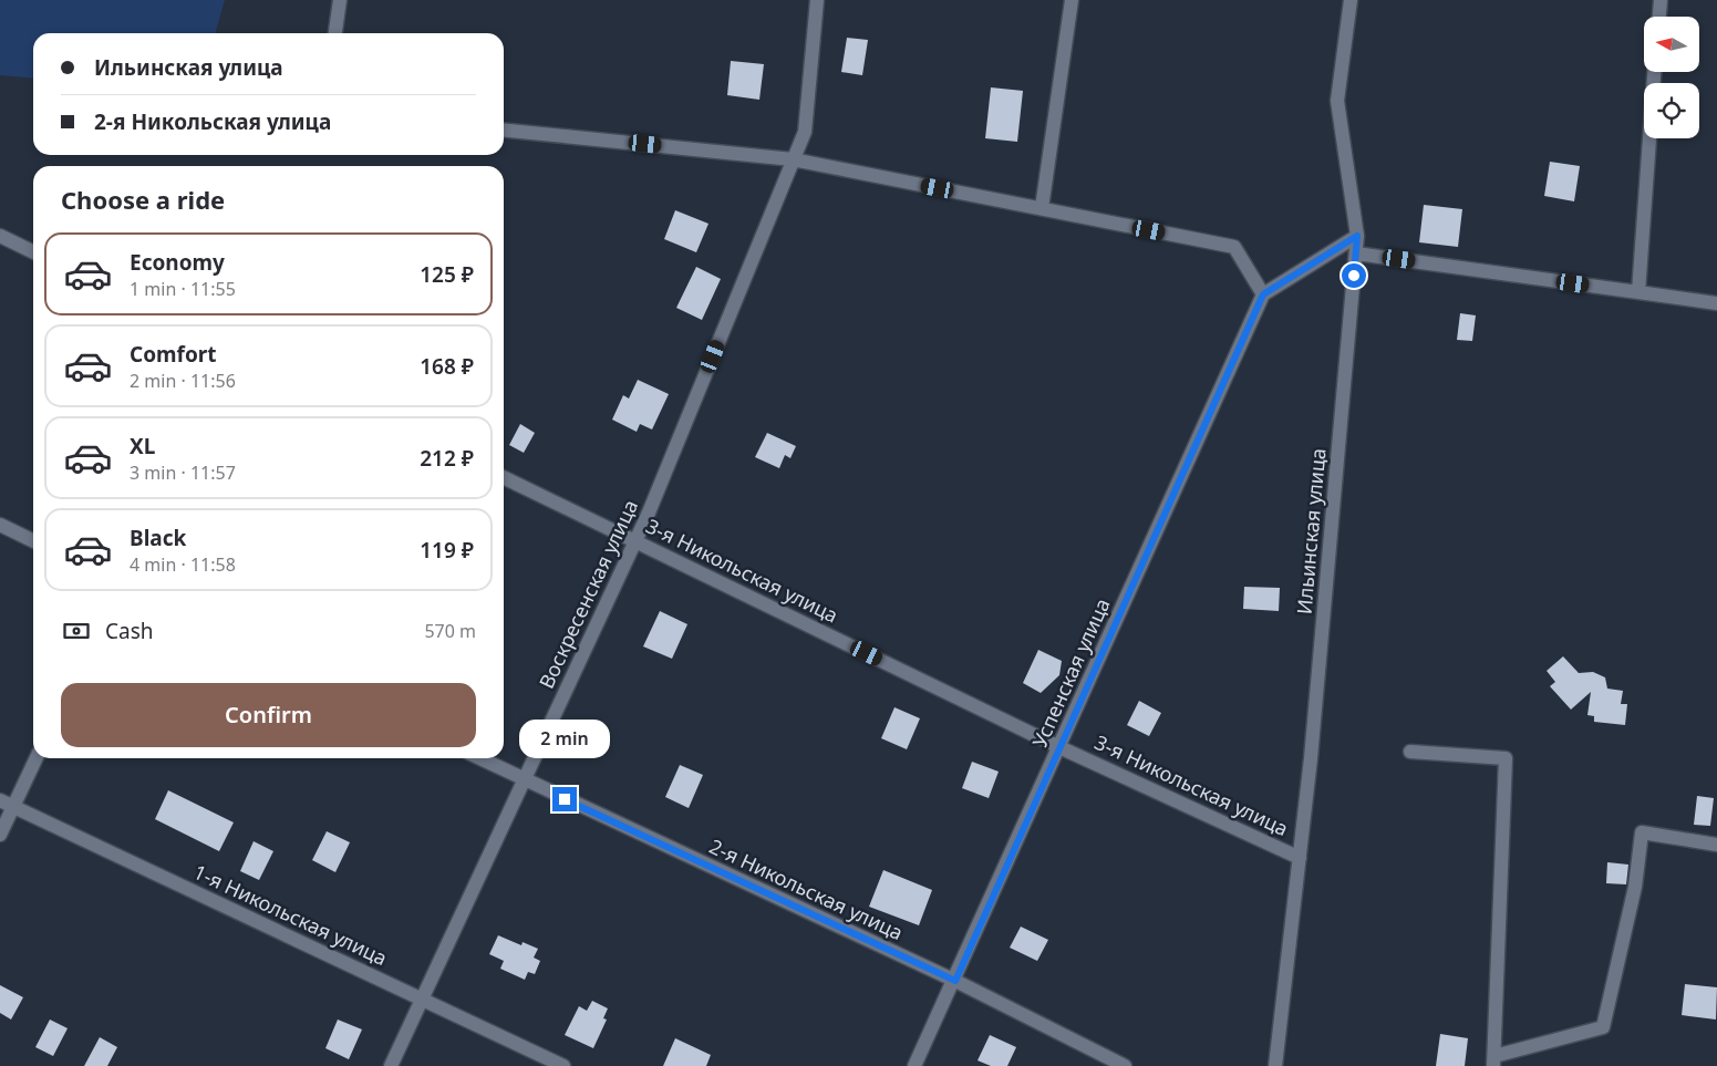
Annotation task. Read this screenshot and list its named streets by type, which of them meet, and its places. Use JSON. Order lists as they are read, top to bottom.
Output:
{
  "streets": {
    "street": [
      "Ильинская улица",
      "3-я Никольская улица",
      "Воскресенская улица",
      "Успенская улица",
      "2-я Никольская улица",
      "1-я Никольская улица"
    ]
  },
  "crossings": [
    ["Ильинская улица", "3-я Никольская улица"],
    ["3-я Никольская улица", "Воскресенская улица"],
    ["3-я Никольская улица", "Успенская улица"],
    ["Воскресенская улица", "2-я Никольская улица"],
    ["Воскресенская улица", "1-я Никольская улица"],
    ["Успенская улица", "2-я Никольская улица"]
  ],
  "north": "left",
  "page": {
    "banner": ["Ильинская улица", "2-я Никольская улица"],
    "heading": "Choose a ride",
    "list": [
      {
        "name": "Economy",
        "note": "1 min · 11:55",
        "value": "125 ₽"
      },
      {
        "name": "Comfort",
        "note": "2 min · 11:56",
        "value": "168 ₽"
      },
      {
        "name": "XL",
        "note": "3 min · 11:57",
        "value": "212 ₽"
      },
      {
        "name": "Black",
        "note": "4 min · 11:58",
        "value": "119 ₽"
      }
    ],
    "pay": ["Cash", "570 m"],
    "buttons": "Confirm",
    "bubble": "2 min"
  }
}
